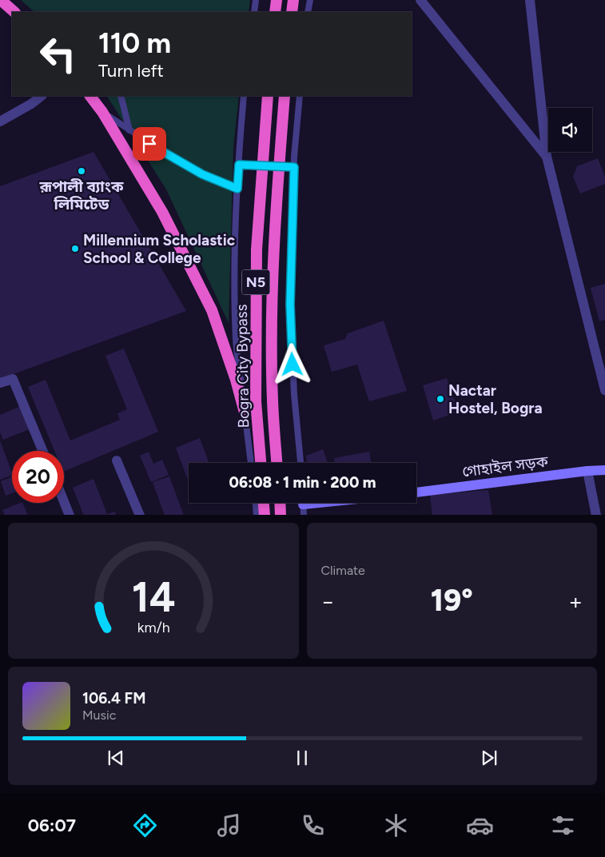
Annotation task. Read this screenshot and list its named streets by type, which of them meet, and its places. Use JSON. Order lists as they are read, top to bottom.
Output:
{
  "streets": {
    "highway": ["N5", "Bogra City Bypass"],
    "main road": ["গোহাইল সড়ক"]
  },
  "places": ["রূপালী ব্যাংক লিমিটেড", "Millennium Scholastic School & College", "Nactar Hostel, Bogra"],
  "page": {
    "turn": ["110 m", "Turn left"],
    "limit": "20",
    "trip": "06:08 · 1 min · 200 m",
    "tile": "Climate",
    "heat": ["−", "19°", "+"],
    "song": ["106.4 FM", "Music"],
    "tabs": "06:07",
    "gauge": ["14", "km/h"]
  }
}
